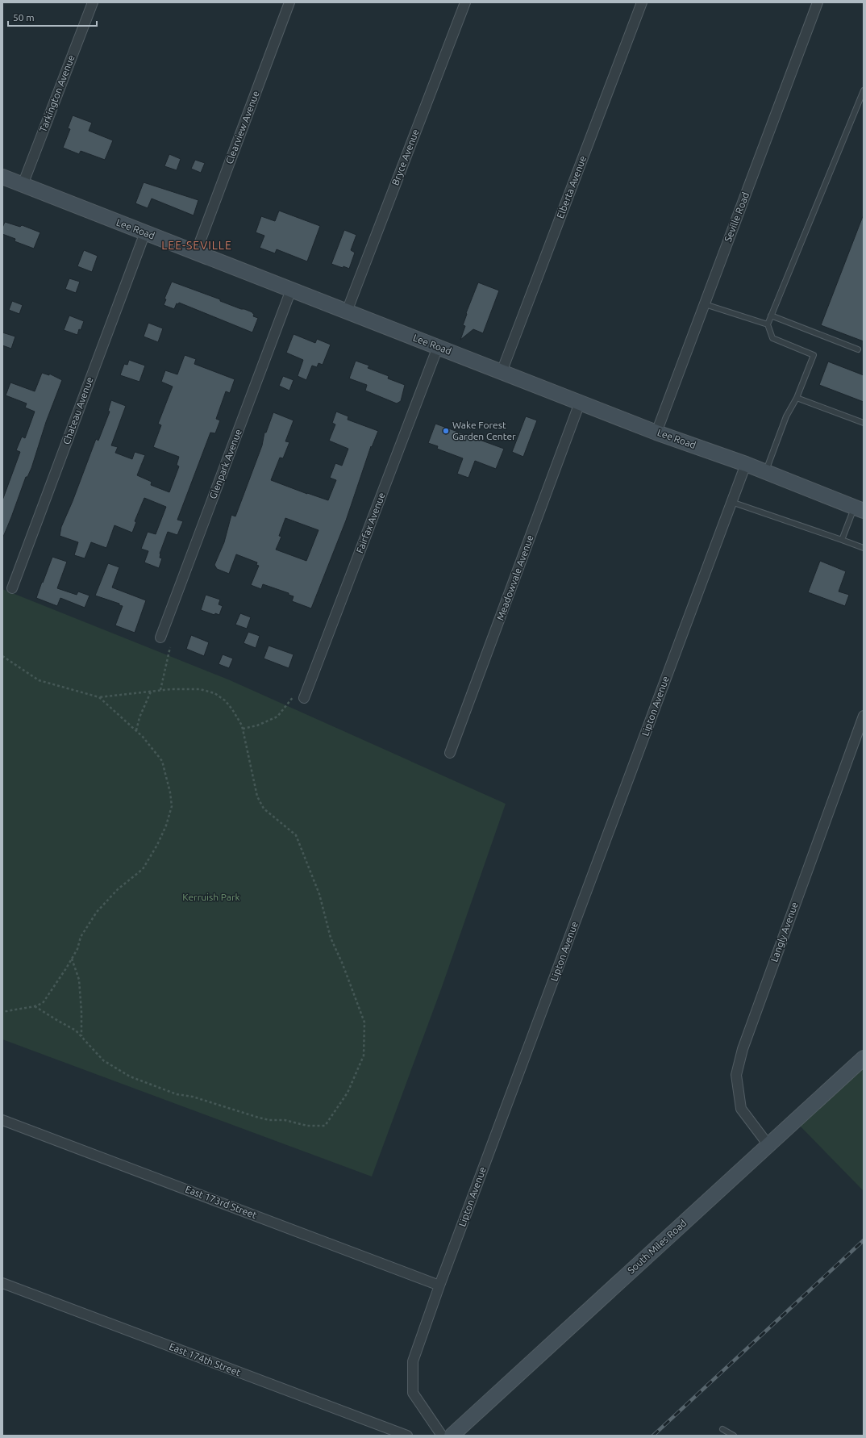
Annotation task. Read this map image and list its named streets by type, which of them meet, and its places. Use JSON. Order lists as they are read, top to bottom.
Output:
{
  "streets": {
    "main road": ["Lee Road", "South Miles Road"],
    "street": [
      "Tarkington Avenue",
      "Clearview Avenue",
      "Bryce Avenue",
      "Elberta Avenue",
      "Seville Road",
      "Chateau Avenue",
      "Glenpark Avenue",
      "Fairfax Avenue",
      "Meadowvale Avenue",
      "Lipton Avenue",
      "Langly Avenue",
      "East 173rd Street",
      "East 174th Street"
    ]
  },
  "crossings": [
    ["Tarkington Avenue", "Lee Road"],
    ["Clearview Avenue", "Lee Road"],
    ["Bryce Avenue", "Lee Road"],
    ["Elberta Avenue", "Lee Road"],
    ["Seville Road", "Lee Road"],
    ["Lee Road", "Chateau Avenue"],
    ["Lee Road", "Glenpark Avenue"],
    ["Lee Road", "Fairfax Avenue"],
    ["Lee Road", "Meadowvale Avenue"],
    ["Lee Road", "Lipton Avenue"],
    ["Lipton Avenue", "East 173rd Street"],
    ["Langly Avenue", "South Miles Road"]
  ],
  "districts": ["LEE-SEVILLE"],
  "parks": ["Kerruish Park"],
  "places": ["Wake Forest Garden Center"],
  "scale_bar": "50 m"
}
